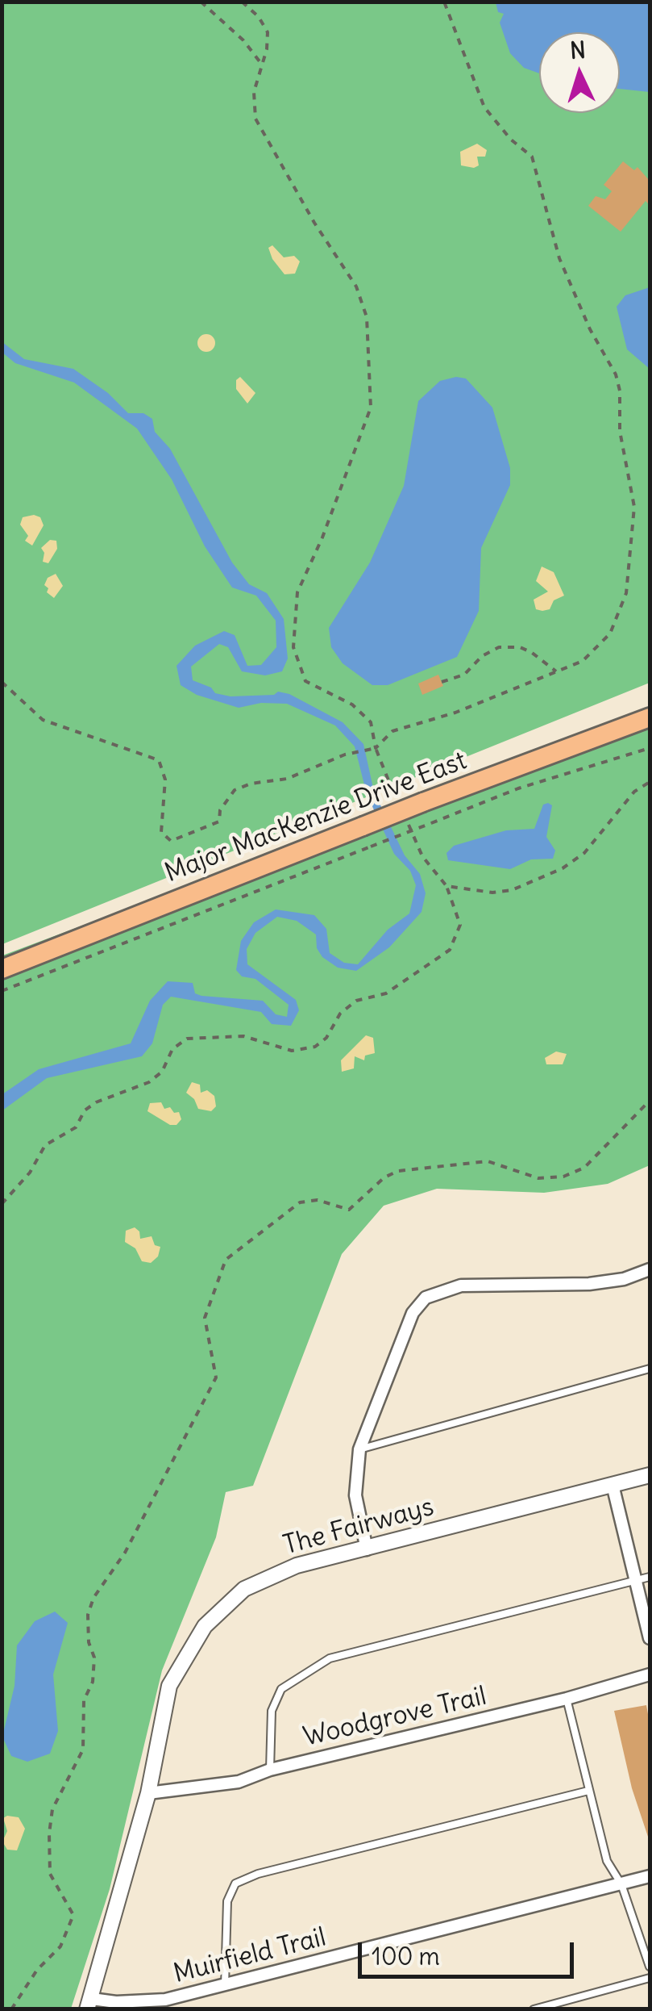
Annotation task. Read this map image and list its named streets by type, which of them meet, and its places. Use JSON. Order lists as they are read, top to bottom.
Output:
{
  "streets": {
    "main road": ["Major MacKenzie Drive East"],
    "street": ["The Fairways", "Woodgrove Trail", "Muirfield Trail"]
  },
  "crossings": [
    ["The Fairways", "Woodgrove Trail"],
    ["The Fairways", "Muirfield Trail"]
  ],
  "scale_bar": "100 m",
  "north": "top"
}
